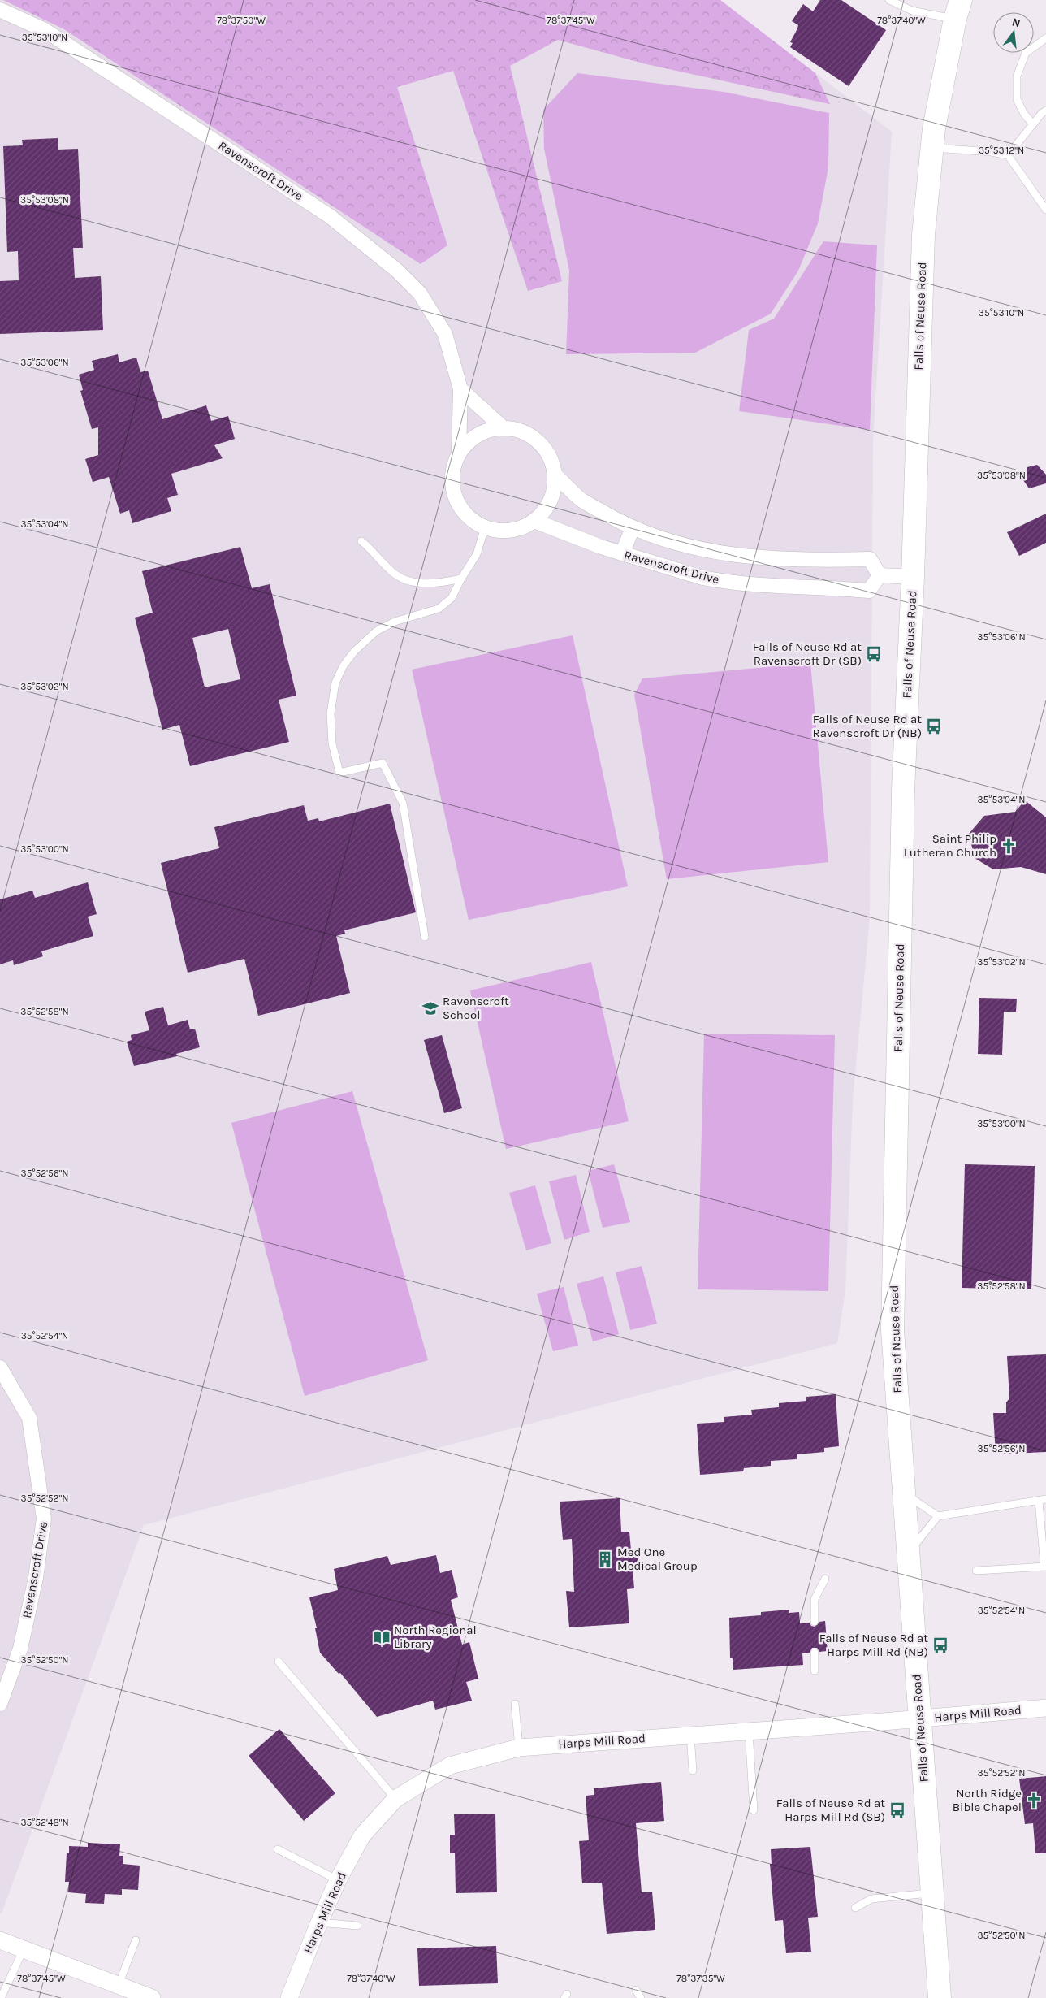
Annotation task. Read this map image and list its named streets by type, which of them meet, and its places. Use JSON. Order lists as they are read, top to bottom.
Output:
{
  "streets": {
    "main road": ["Falls of Neuse Road"],
    "street": ["Ravenscroft Drive", "Harps Mill Road"]
  },
  "crossings": [
    ["Falls of Neuse Road", "Harps Mill Road"]
  ],
  "places": {
    "bus stop": [
      "Falls of Neuse Rd at Ravenscroft Dr (SB)",
      "Falls of Neuse Rd at Ravenscroft Dr (NB)",
      "Falls of Neuse Rd at Harps Mill Rd (NB)",
      "Falls of Neuse Rd at Harps Mill Rd (SB)"
    ],
    "church": ["Saint Philip Lutheran Church", "North Ridge Bible Chapel"],
    "school or university": ["Ravenscroft School"],
    "building": ["Med One Medical Group"],
    "library": ["North Regional Library"]
  },
  "north": "top",
  "coordinates": [
    "78°37'50\"W",
    "78°37'45\"W",
    "78°37'40\"W",
    "35°53'10\"N",
    "35°53'12\"N",
    "35°53'08\"N",
    "35°53'06\"N",
    "35°53'04\"N",
    "35°53'02\"N",
    "35°53'00\"N",
    "35°52'58\"N",
    "35°52'56\"N",
    "35°52'54\"N",
    "35°52'52\"N",
    "35°52'50\"N",
    "35°52'48\"N",
    "78°37'35\"W"
  ]
}
